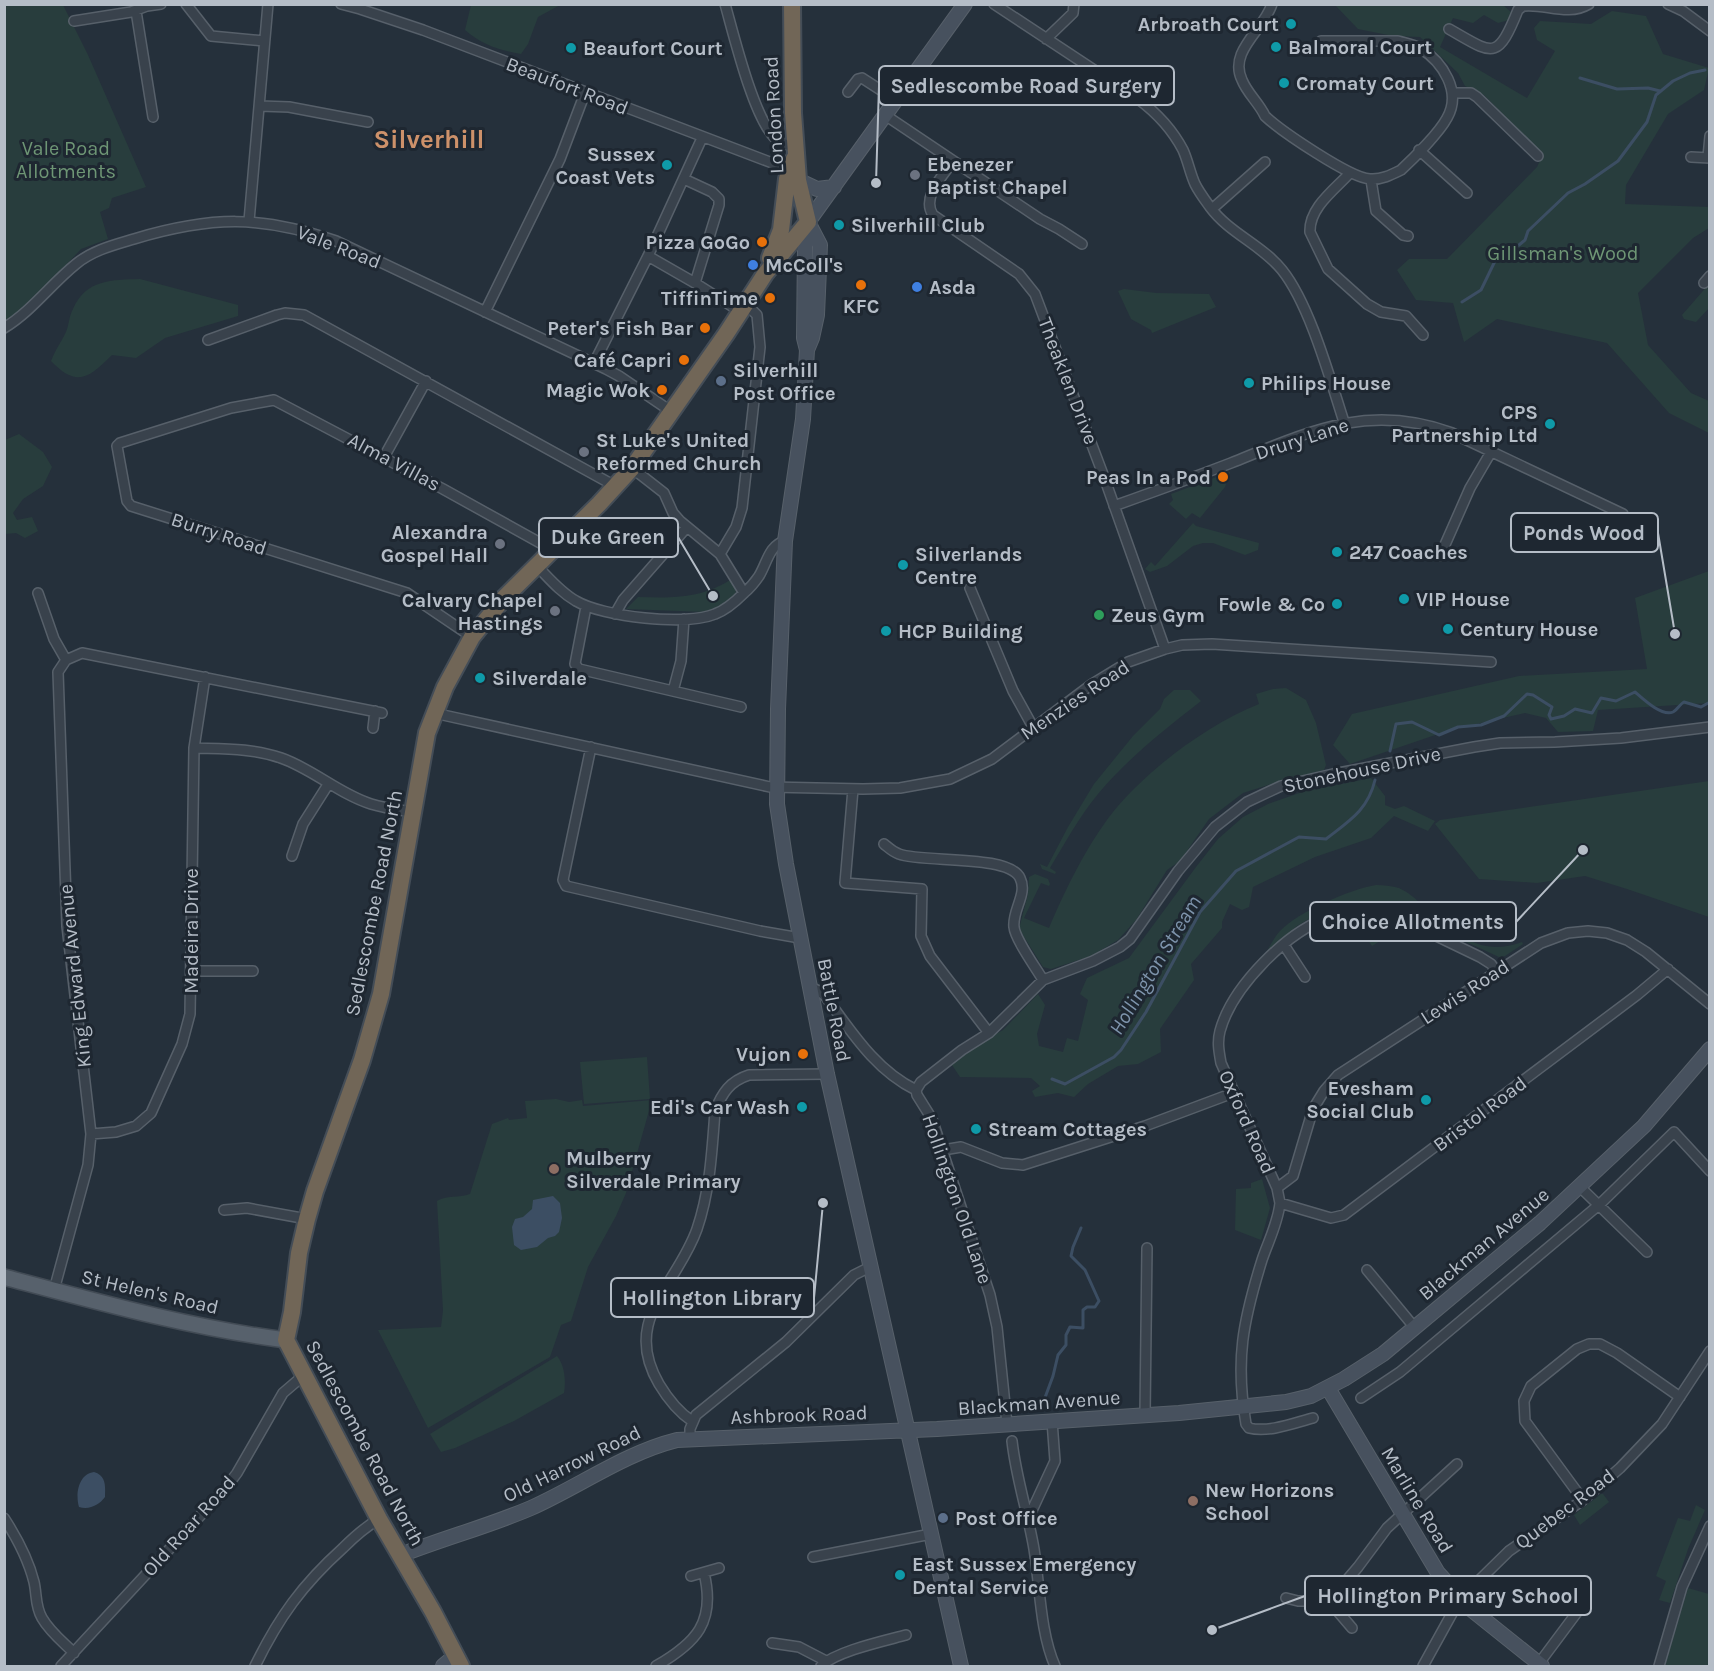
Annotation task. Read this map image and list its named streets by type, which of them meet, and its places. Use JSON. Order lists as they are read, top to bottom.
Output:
{
  "streets": {
    "highway": ["London Road", "Sedlescombe Road North"],
    "main road": ["St Helen's Road"],
    "street": [
      "Beaufort Road",
      "Vale Road",
      "Theaklen Drive",
      "Drury Lane",
      "Alma Villas",
      "Burry Road",
      "Menzies Road",
      "Stonehouse Drive",
      "Madeira Drive",
      "King Edward Avenue",
      "Lewis Road",
      "Battle Road",
      "Bristol Road",
      "Oxford Road",
      "Hollington Old Lane",
      "Blackman Avenue",
      "Ashbrook Road",
      "Old Harrow Road",
      "Marline Road",
      "Quebec Road",
      "Old Roar Road"
    ]
  },
  "crossings": [
    ["London Road", "Sedlescombe Road North"],
    ["London Road", "Battle Road"],
    ["Vale Road", "Sedlescombe Road North"],
    ["Theaklen Drive", "Drury Lane"],
    ["Theaklen Drive", "Menzies Road"],
    ["Alma Villas", "Burry Road"],
    ["Alma Villas", "Sedlescombe Road North"],
    ["Burry Road", "Sedlescombe Road North"],
    ["Menzies Road", "Sedlescombe Road North"],
    ["Menzies Road", "Battle Road"],
    ["Stonehouse Drive", "Hollington Old Lane"],
    ["Sedlescombe Road North", "Battle Road"],
    ["Sedlescombe Road North", "St Helen's Road"],
    ["Sedlescombe Road North", "Old Harrow Road"],
    ["Sedlescombe Road North", "Old Roar Road"],
    ["Madeira Drive", "King Edward Avenue"],
    ["King Edward Avenue", "St Helen's Road"],
    ["Lewis Road", "Bristol Road"],
    ["Lewis Road", "Oxford Road"],
    ["Battle Road", "Hollington Old Lane"],
    ["Battle Road", "Blackman Avenue"],
    ["Battle Road", "Ashbrook Road"],
    ["Bristol Road", "Oxford Road"],
    ["Oxford Road", "Blackman Avenue"],
    ["Hollington Old Lane", "Blackman Avenue"],
    ["Blackman Avenue", "Ashbrook Road"],
    ["Blackman Avenue", "Marline Road"],
    ["Ashbrook Road", "Old Harrow Road"],
    ["Marline Road", "Quebec Road"]
  ],
  "districts": ["Silverhill"],
  "water": ["Hollington Stream"],
  "parks": ["Vale Road Allotments", "Gillsman's Wood"],
  "places": [
    "Arbroath Court",
    "Balmoral Court",
    "Beaufort Court",
    "Cromaty Court",
    "Sussex Coast Vets",
    "Ebenezer Baptist Chapel",
    "Sedlescombe Road Surgery",
    "Silverhill Club",
    "Pizza GoGo",
    "McColl's",
    "KFC",
    "Asda",
    "TiffinTime",
    "Peter's Fish Bar",
    "Café Capri",
    "Silverhill Post Office",
    "Philips House",
    "Magic Wok",
    "CPS Partnership Ltd",
    "St Luke's United Reformed Church",
    "Peas In a Pod",
    "Alexandra Gospel Hall",
    "247 Coaches",
    "Silverlands Centre",
    "Duke Green",
    "VIP House",
    "Fowle & Co",
    "Calvary Chapel Hastings",
    "Zeus Gym",
    "Century House",
    "HCP Building",
    "Ponds Wood",
    "Silverdale",
    "Choice Allotments",
    "Vujon",
    "Evesham Social Club",
    "Edi's Car Wash",
    "Stream Cottages",
    "Mulberry Silverdale Primary",
    "Hollington Library",
    "New Horizons School",
    "Post Office",
    "East Sussex Emergency Dental Service",
    "Hollington Primary School"
  ]
}
